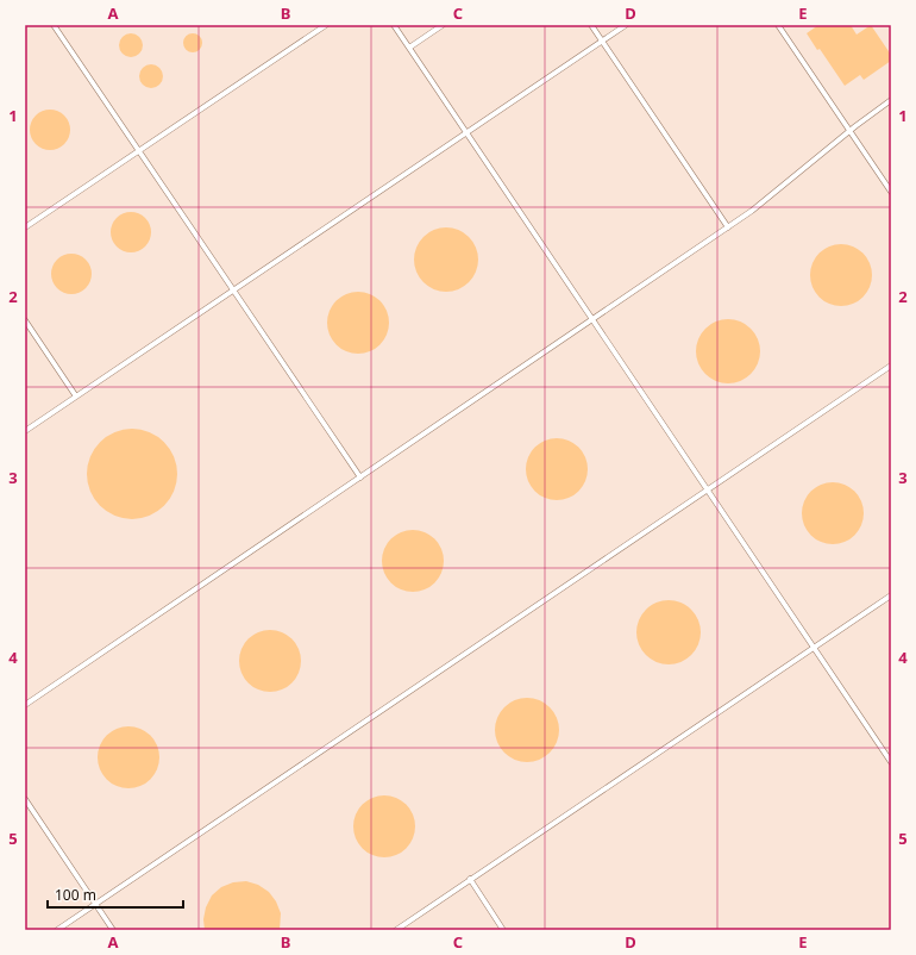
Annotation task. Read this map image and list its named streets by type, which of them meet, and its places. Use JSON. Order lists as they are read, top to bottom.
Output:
{
  "scale_bar": "100 m",
  "grid": {
    "columns": [
      "A",
      "B",
      "C",
      "D",
      "E"
    ],
    "rows": [
      "1",
      "2",
      "3",
      "4",
      "5"
    ]
  }
}
